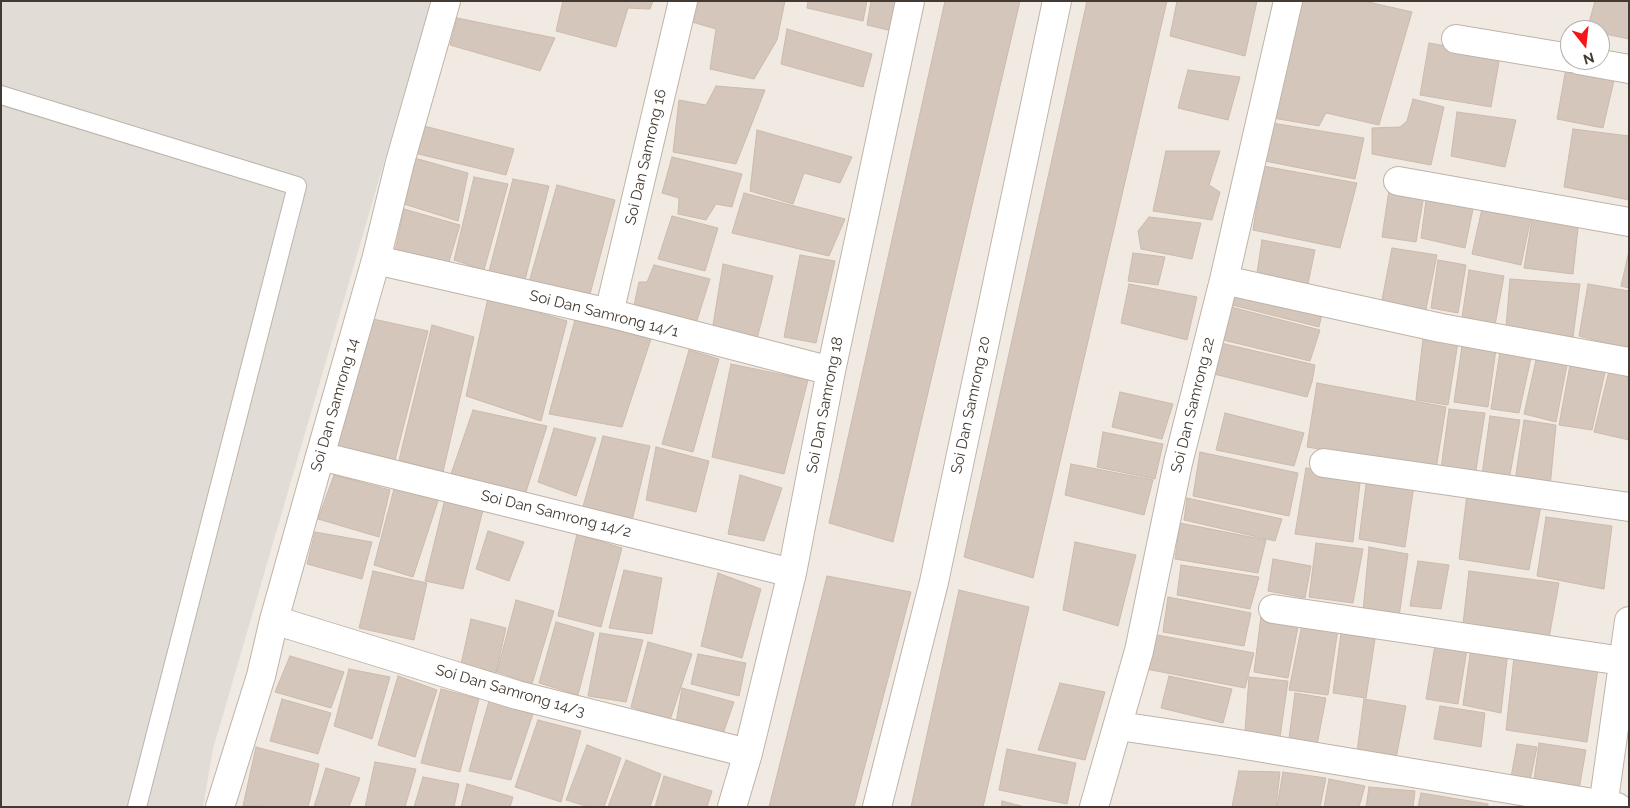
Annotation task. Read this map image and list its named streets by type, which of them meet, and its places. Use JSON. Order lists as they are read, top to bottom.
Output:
{
  "streets": {
    "street": [
      "Soi Dan Samrong 16",
      "Soi Dan Samrong 14/1",
      "Soi Dan Samrong 14",
      "Soi Dan Samrong 18",
      "Soi Dan Samrong 20",
      "Soi Dan Samrong 22",
      "Soi Dan Samrong 14/2",
      "Soi Dan Samrong 14/3"
    ]
  },
  "crossings": [
    ["Soi Dan Samrong 16", "Soi Dan Samrong 14/1"],
    ["Soi Dan Samrong 14/1", "Soi Dan Samrong 14"],
    ["Soi Dan Samrong 14/1", "Soi Dan Samrong 18"],
    ["Soi Dan Samrong 14", "Soi Dan Samrong 14/2"],
    ["Soi Dan Samrong 14", "Soi Dan Samrong 14/3"],
    ["Soi Dan Samrong 18", "Soi Dan Samrong 14/2"],
    ["Soi Dan Samrong 18", "Soi Dan Samrong 14/3"]
  ],
  "north": "bottom"
}
